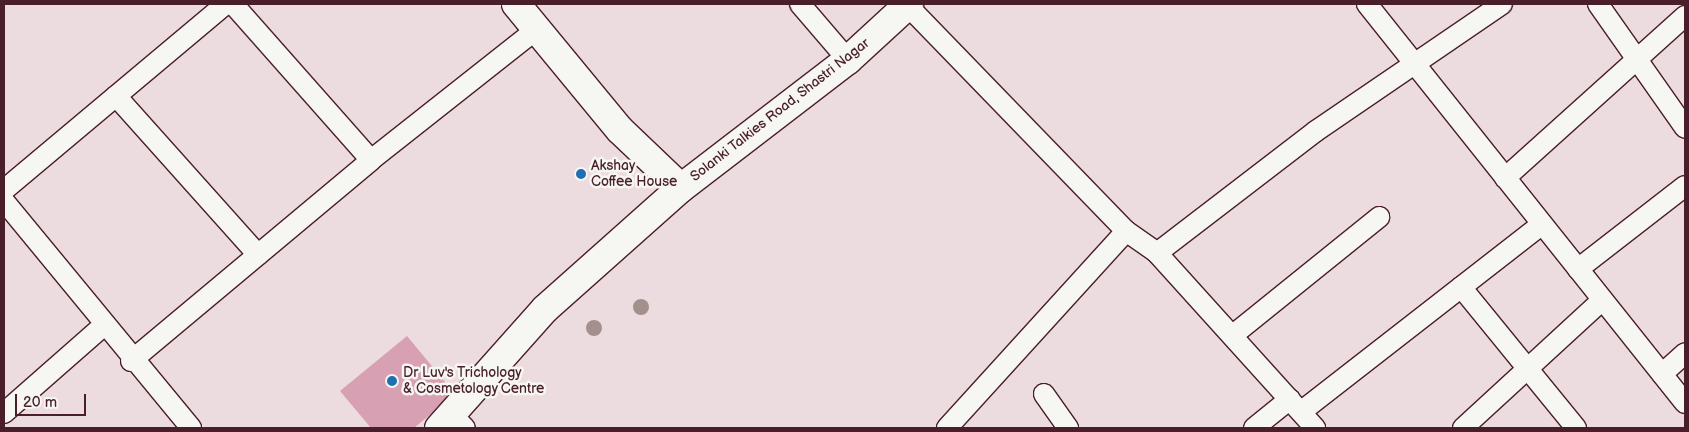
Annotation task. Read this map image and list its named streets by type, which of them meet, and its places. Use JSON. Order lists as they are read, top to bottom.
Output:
{
  "streets": {
    "street": ["Solanki Talkies Road, Shastri Nagar"]
  },
  "places": ["Akshay Coffee House", "Dr Luv's Trichology & Cosmetology Centre"],
  "scale_bar": "20 m"
}
